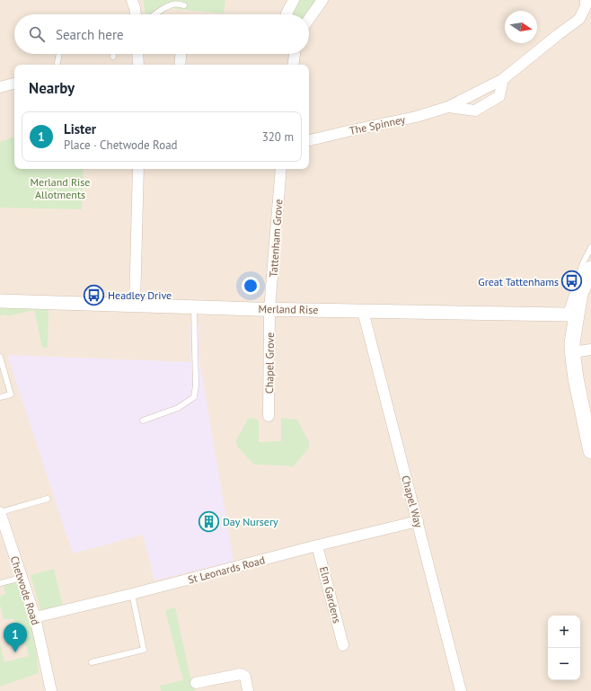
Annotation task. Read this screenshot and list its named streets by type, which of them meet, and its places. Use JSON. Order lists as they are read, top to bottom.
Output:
{
  "streets": {
    "street": [
      "The Spinney",
      "Tattenham Grove",
      "Merland Rise",
      "Chapel Grove",
      "Chapel Way",
      "St Leonards Road",
      "Chetwode Road",
      "Elm Gardens"
    ]
  },
  "crossings": [
    ["Tattenham Grove", "Merland Rise"],
    ["Tattenham Grove", "Chapel Grove"],
    ["Merland Rise", "Chapel Grove"],
    ["Merland Rise", "Chapel Way"],
    ["Chapel Way", "St Leonards Road"],
    ["St Leonards Road", "Chetwode Road"],
    ["St Leonards Road", "Elm Gardens"]
  ],
  "parks": ["Merland Rise Allotments"],
  "places": {
    "bus stop": ["Great Tattenhams", "Headley Drive"],
    "building": ["Day Nursery"]
  },
  "north": "right",
  "page": {
    "search": "Search here",
    "heading": "Nearby",
    "list": [
      {
        "mark": "1",
        "name": "Lister",
        "note": "Place · Chetwode Road",
        "value": "320 m"
      }
    ],
    "map_buttons": ["+", "−"],
    "pins": "1"
  }
}
